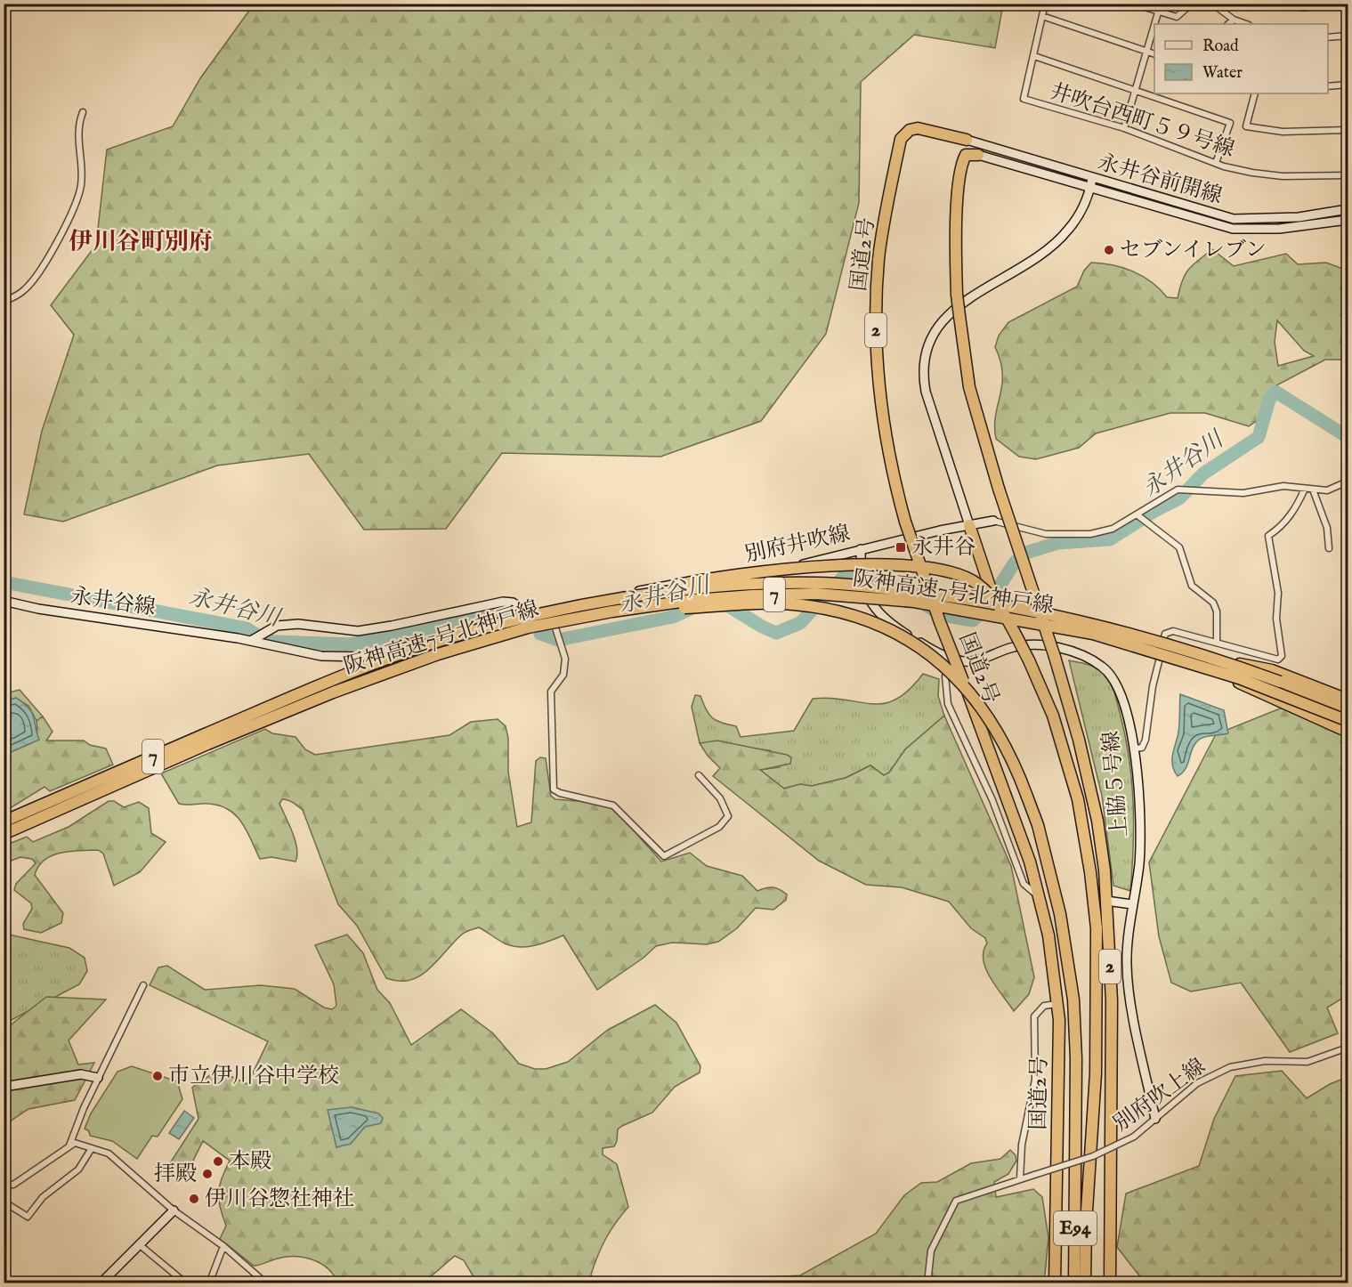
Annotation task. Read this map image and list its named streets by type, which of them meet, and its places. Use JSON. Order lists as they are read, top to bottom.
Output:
{
  "streets": {
    "highway": [
      "国道2号",
      "2",
      "阪神高速7号北神戸線",
      "7",
      "E94"
    ],
    "street": [
      "井吹台西町５９号線",
      "永井谷前開線",
      "別府井吹線",
      "永井谷線",
      "上脇５号線",
      "別府吹上線"
    ]
  },
  "crossings": [
    ["永井谷前開線", "国道2号"],
    ["国道2号", "2"],
    ["別府井吹線", "永井谷線"],
    ["別府井吹線", "上脇５号線"],
    ["阪神高速7号北神戸線", "E94"],
    ["上脇５号線", "別府吹上線"]
  ],
  "districts": ["伊川谷町別府"],
  "water": ["永井谷川"],
  "places": {
    "other": [
      "セブンイレブン",
      "市立伊川谷中学校",
      "本殿",
      "拝殿",
      "伊川谷惣社神社"
    ],
    "transit": ["永井谷"]
  },
  "legend": ["Road", "Water"]
}
